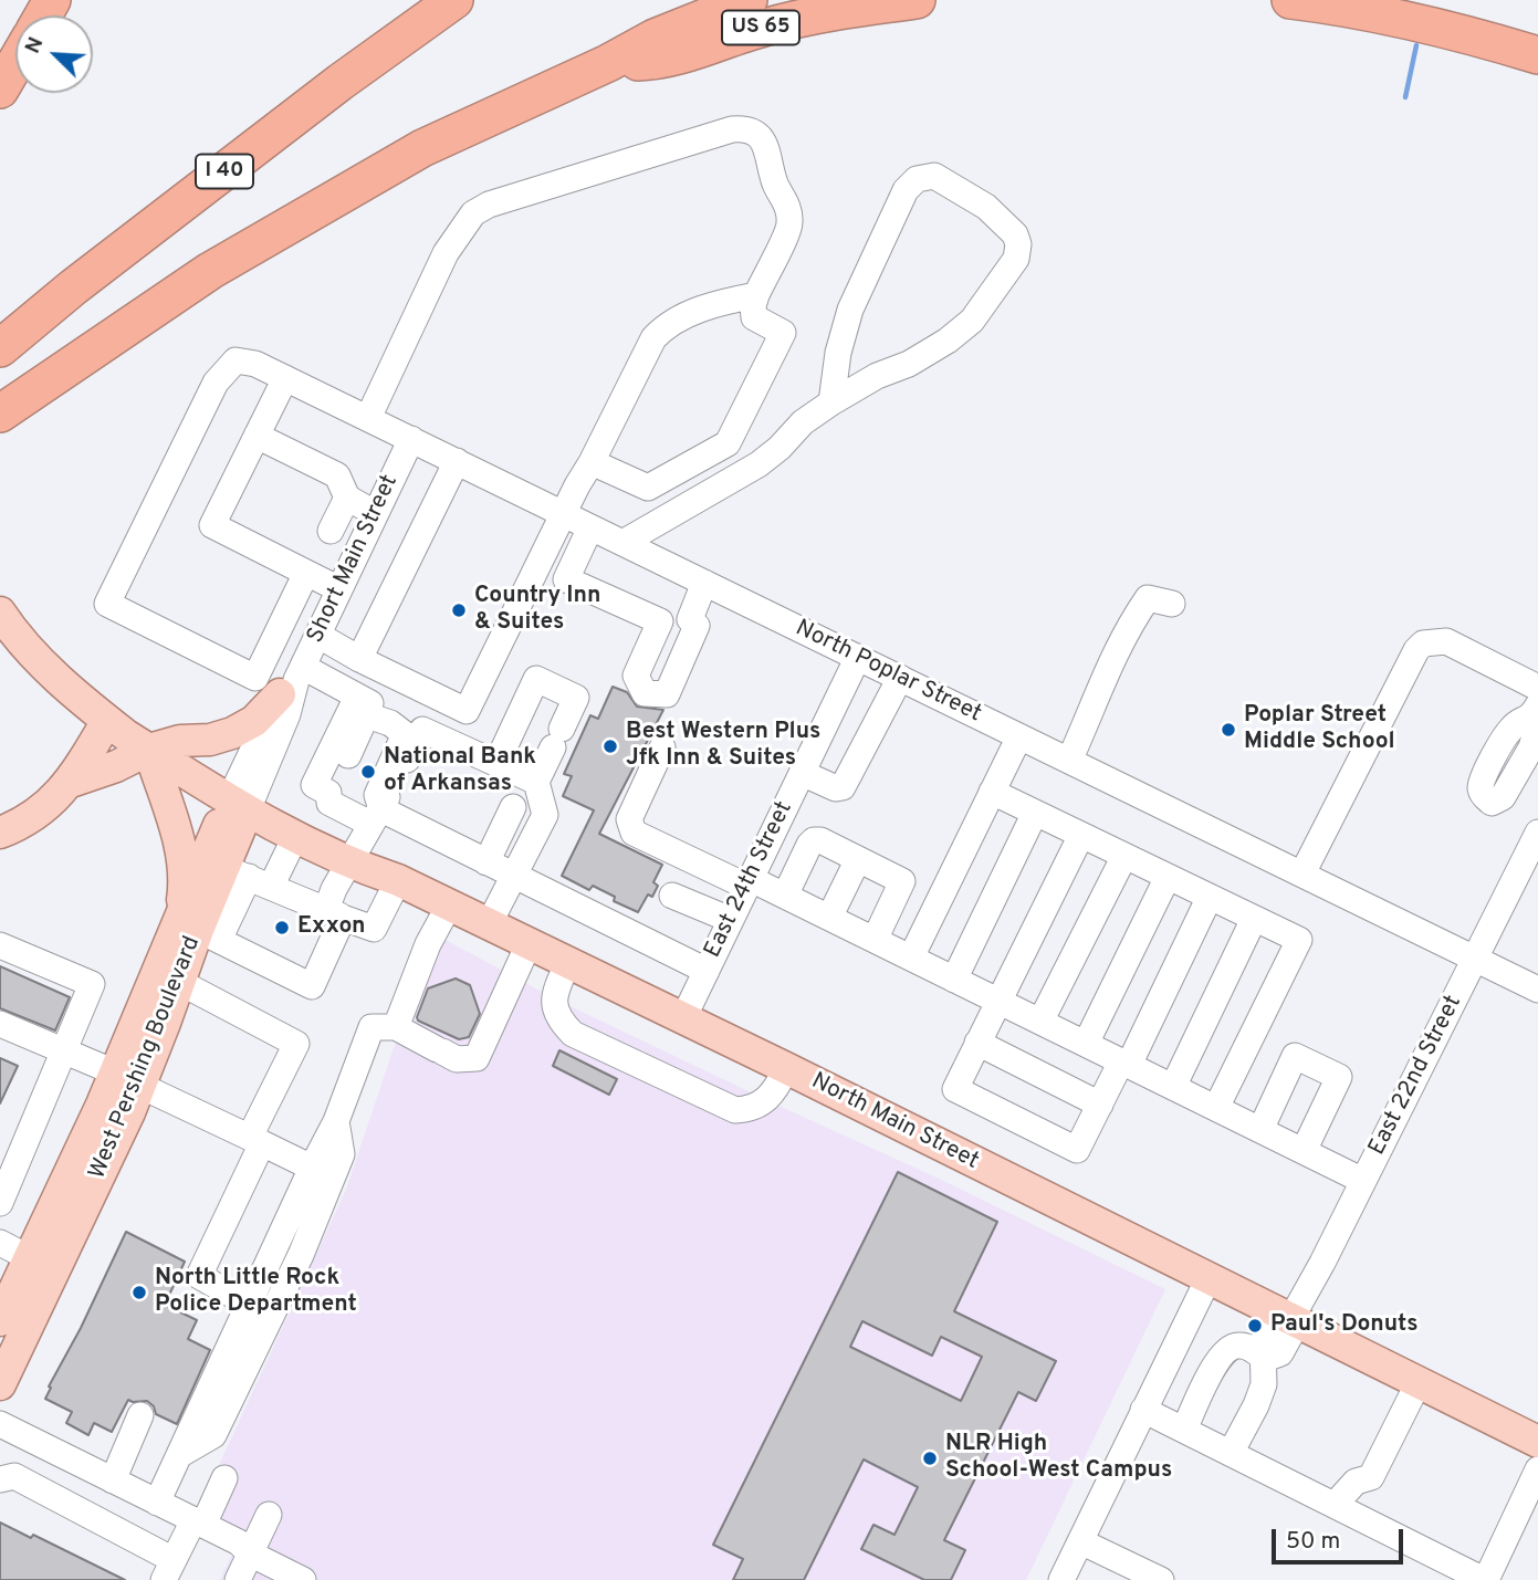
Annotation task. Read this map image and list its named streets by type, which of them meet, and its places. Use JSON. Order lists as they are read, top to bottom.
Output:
{
  "streets": {
    "highway": ["US 65", "I 40"],
    "main road": ["West Pershing Boulevard", "North Main Street"],
    "street": [
      "Short Main Street",
      "North Poplar Street",
      "East 24th Street",
      "East 22nd Street"
    ]
  },
  "crossings": [
    ["Short Main Street", "North Poplar Street"],
    ["North Poplar Street", "East 24th Street"],
    ["North Poplar Street", "East 22nd Street"],
    ["East 24th Street", "North Main Street"],
    ["West Pershing Boulevard", "North Main Street"],
    ["East 22nd Street", "North Main Street"]
  ],
  "places": [
    "Country Inn & Suites",
    "Poplar Street Middle School",
    "Best Western Plus Jfk Inn & Suites",
    "National Bank of Arkansas",
    "Exxon",
    "North Little Rock Police Department",
    "Paul's Donuts",
    "NLR High School-West Campus"
  ],
  "scale_bar": "50 m",
  "north": "top left"
}
